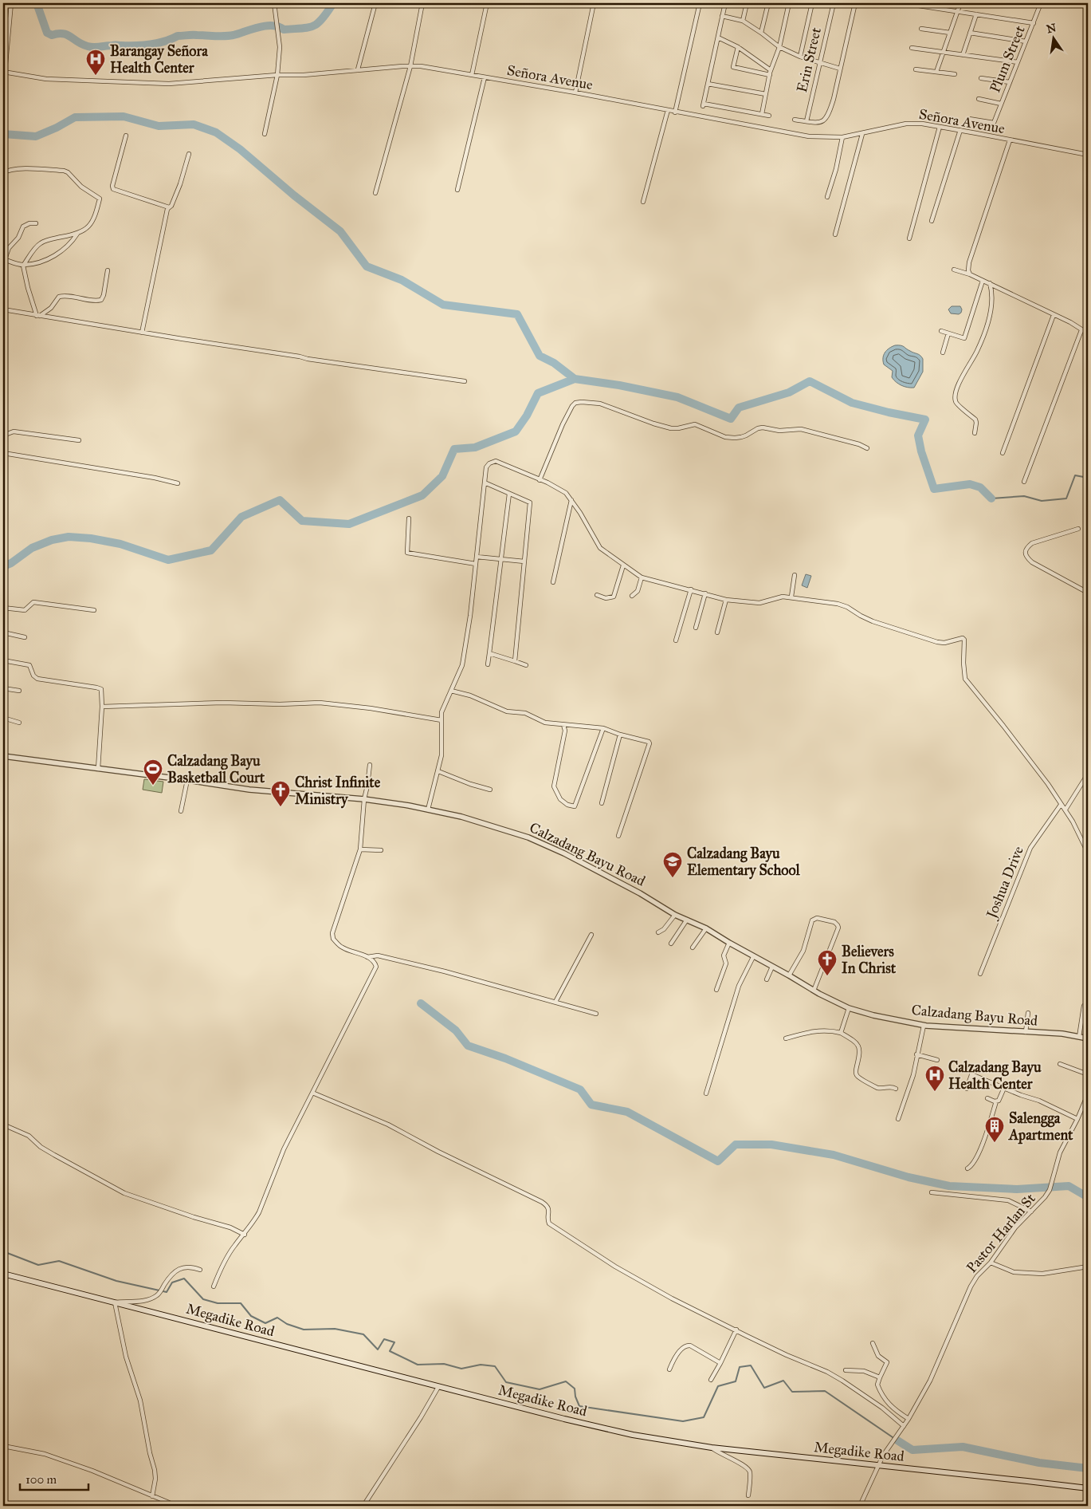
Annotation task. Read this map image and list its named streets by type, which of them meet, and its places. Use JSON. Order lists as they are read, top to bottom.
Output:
{
  "streets": {
    "main road": ["Megadike Road"],
    "street": [
      "Plum Street",
      "Erin Street",
      "Señora Avenue",
      "Calzadang Bayu Road",
      "Joshua Drive",
      "Pastor Harlan St"
    ]
  },
  "crossings": [
    ["Pastor Harlan St", "Megadike Road"]
  ],
  "places": {
    "hospital": ["Barangay Señora Health Center", "Calzadang Bayu Health Center"],
    "sports": ["Calzadang Bayu Basketball Court"],
    "church": ["Christ Infinite Ministry", "Believers In Christ"],
    "school or university": ["Calzadang Bayu Elementary School"],
    "building": ["Salengga Apartment"]
  },
  "scale_bar": "100 m",
  "north": "top"
}
